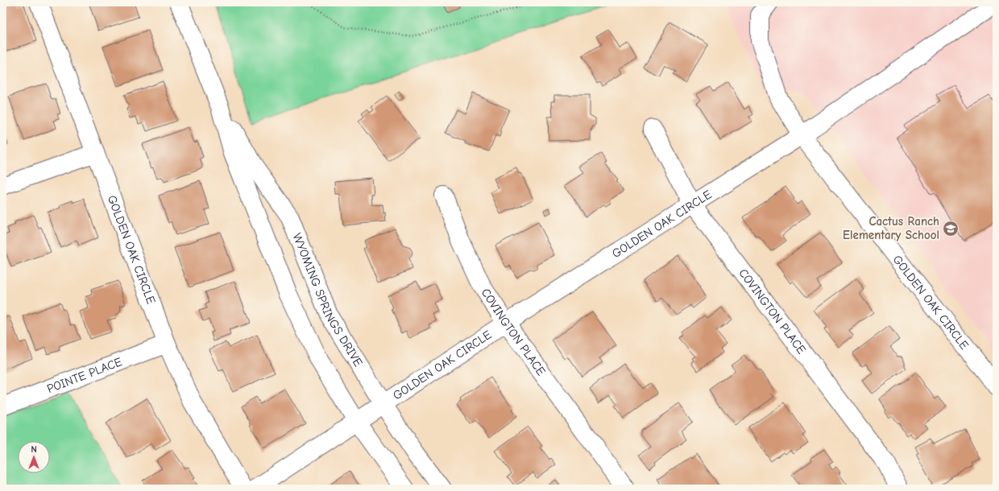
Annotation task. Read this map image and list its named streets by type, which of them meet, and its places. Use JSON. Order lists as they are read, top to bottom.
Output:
{
  "streets": {
    "street": [
      "GOLDEN OAK CIRCLE",
      "WYOMING SPRINGS DRIVE",
      "COVINGTON PLACE",
      "POINTE PLACE"
    ]
  },
  "crossings": [
    ["GOLDEN OAK CIRCLE", "WYOMING SPRINGS DRIVE"],
    ["GOLDEN OAK CIRCLE", "COVINGTON PLACE"],
    ["GOLDEN OAK CIRCLE", "POINTE PLACE"]
  ],
  "places": {
    "school or university": ["Cactus Ranch Elementary School"]
  },
  "north": "top"
}
